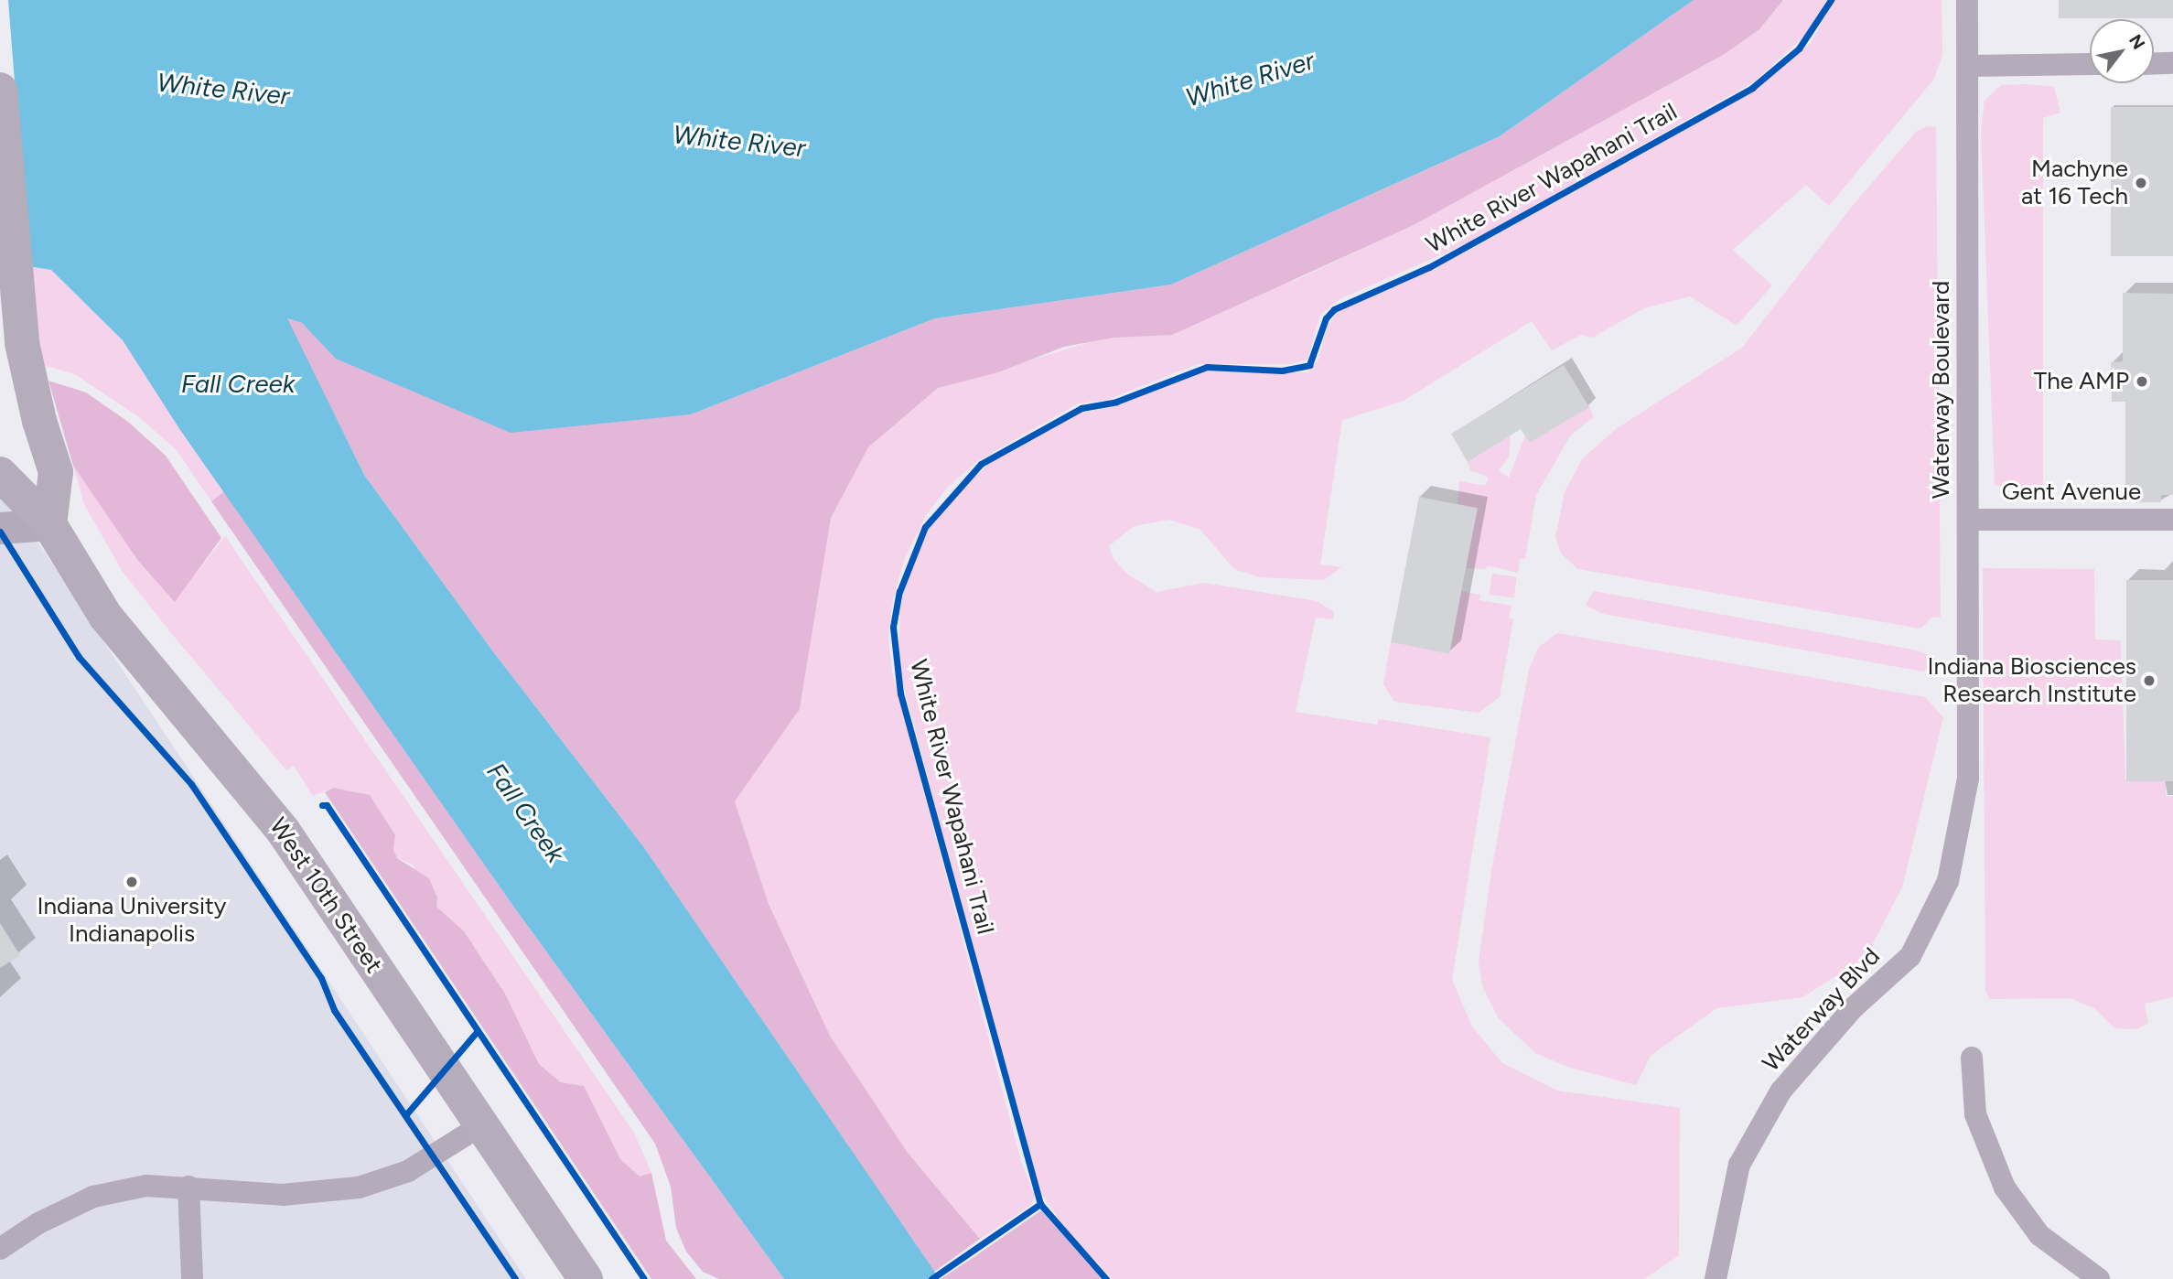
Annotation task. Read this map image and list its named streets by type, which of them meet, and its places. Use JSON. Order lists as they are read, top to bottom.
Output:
{
  "streets": {
    "main road": ["West 10th Street"],
    "street": ["Waterway Boulevard", "Gent Avenue", "Waterway Blvd"],
    "cycle path": ["White River Wapahani Trail"]
  },
  "crossings": [
    ["Waterway Boulevard", "Gent Avenue"],
    ["Waterway Boulevard", "Waterway Blvd"]
  ],
  "water": ["White River", "Fall Creek"],
  "places": [
    "Machyne at 16 Tech",
    "The AMP",
    "Indiana Biosciences Research Institute",
    "Indiana University Indianapolis"
  ],
  "north": "top right"
}
